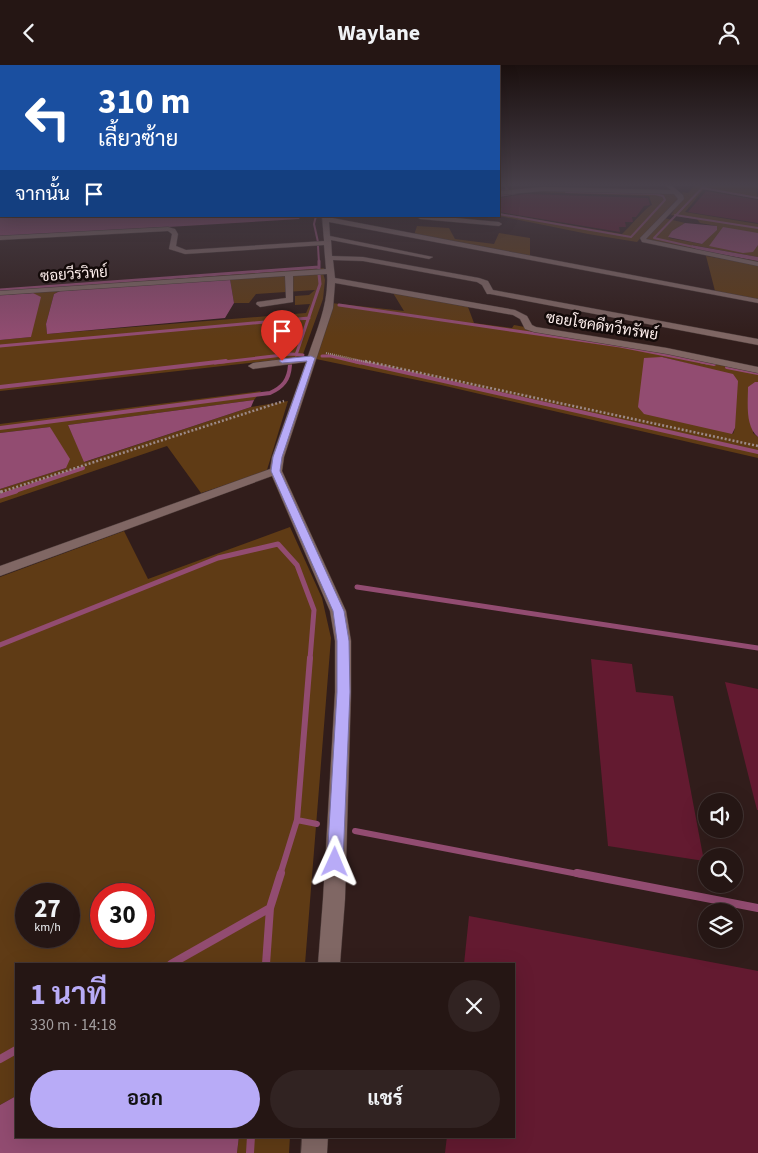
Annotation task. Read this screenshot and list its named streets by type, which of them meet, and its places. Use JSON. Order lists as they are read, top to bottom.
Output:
{
  "streets": {
    "street": ["ซอยวีรวิทย์", "ซอยโชคดีทวีทรัพย์"]
  },
  "crossings": [
    ["ซอยวีรวิทย์", "ซอยโชคดีทวีทรัพย์"]
  ],
  "page": {
    "header": "Waylane",
    "turn": ["310 m", "เลี้ยวซ้าย"],
    "then": "จากนั้น",
    "speed": "27 km/h",
    "limit": "30",
    "heading": ["1 นาที", "330 m · 14:18"],
    "buttons": ["ออก", "แชร์"]
  }
}
